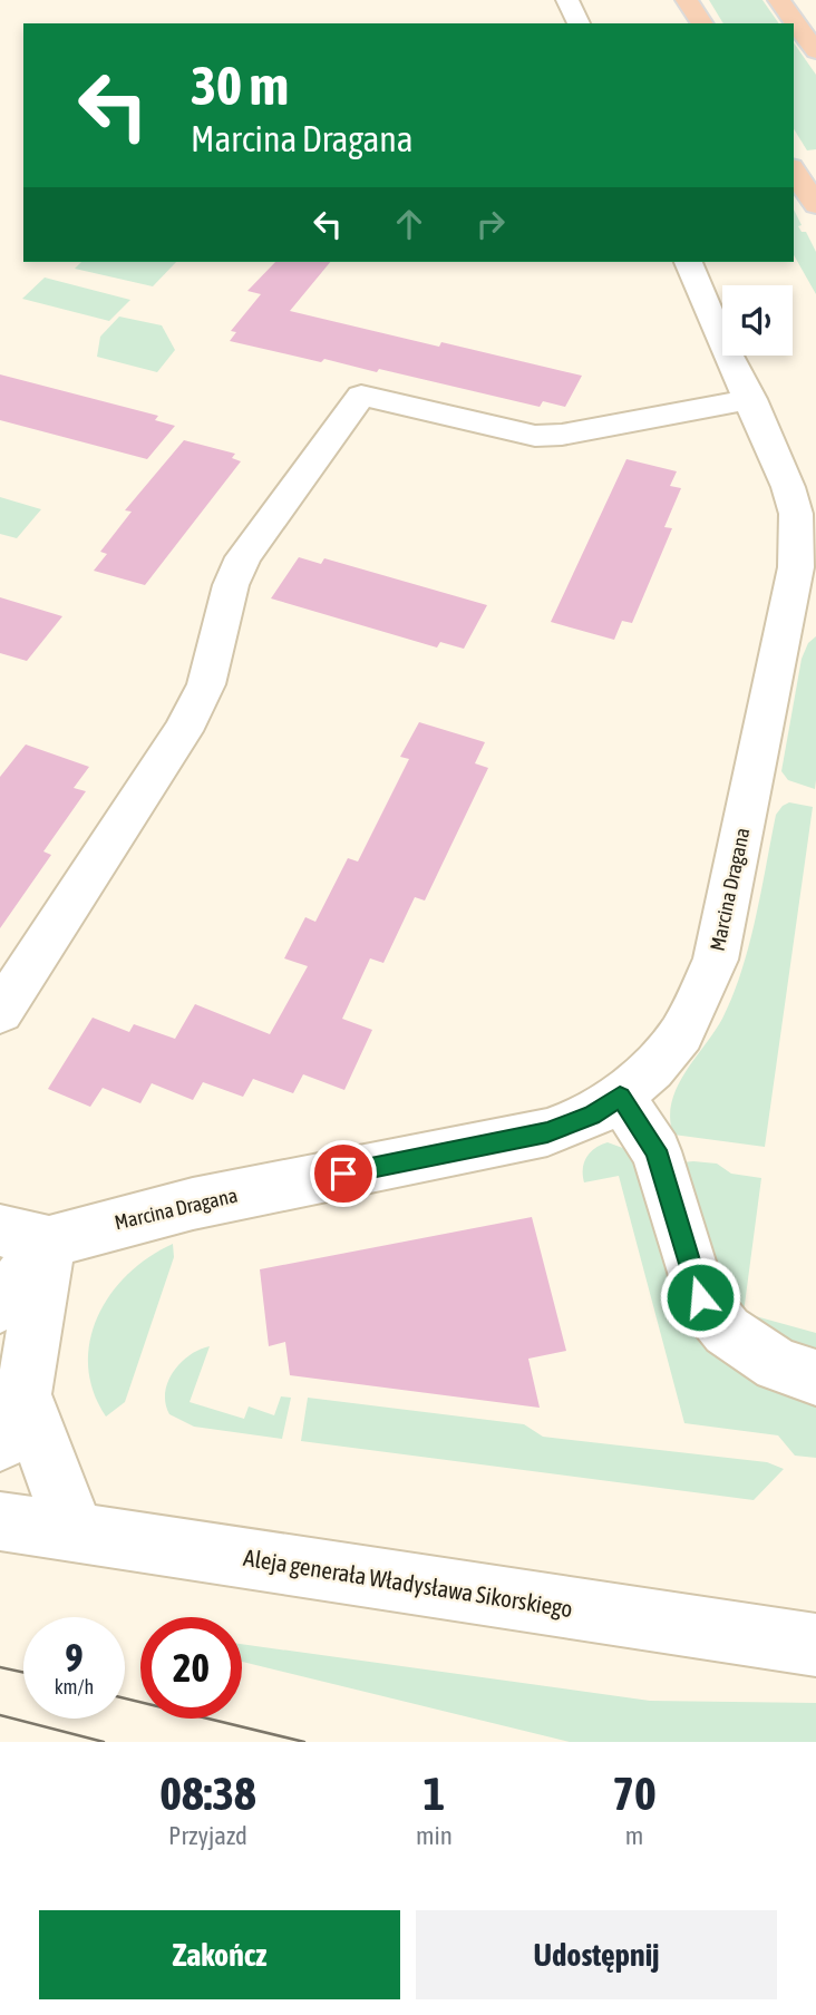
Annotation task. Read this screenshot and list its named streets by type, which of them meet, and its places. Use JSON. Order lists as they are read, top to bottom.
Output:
{
  "streets": {
    "street": ["Marcina Dragana", "Aleja generała Władysława Sikorskiego"]
  },
  "page": {
    "turn": ["30 m", "Marcina Dragana"],
    "speed": "9 km/h",
    "limit": "20",
    "eta": [
      "08:38",
      "Przyjazd",
      "1",
      "min",
      "70",
      "m"
    ],
    "buttons": ["Zakończ", "Udostępnij"]
  }
}
